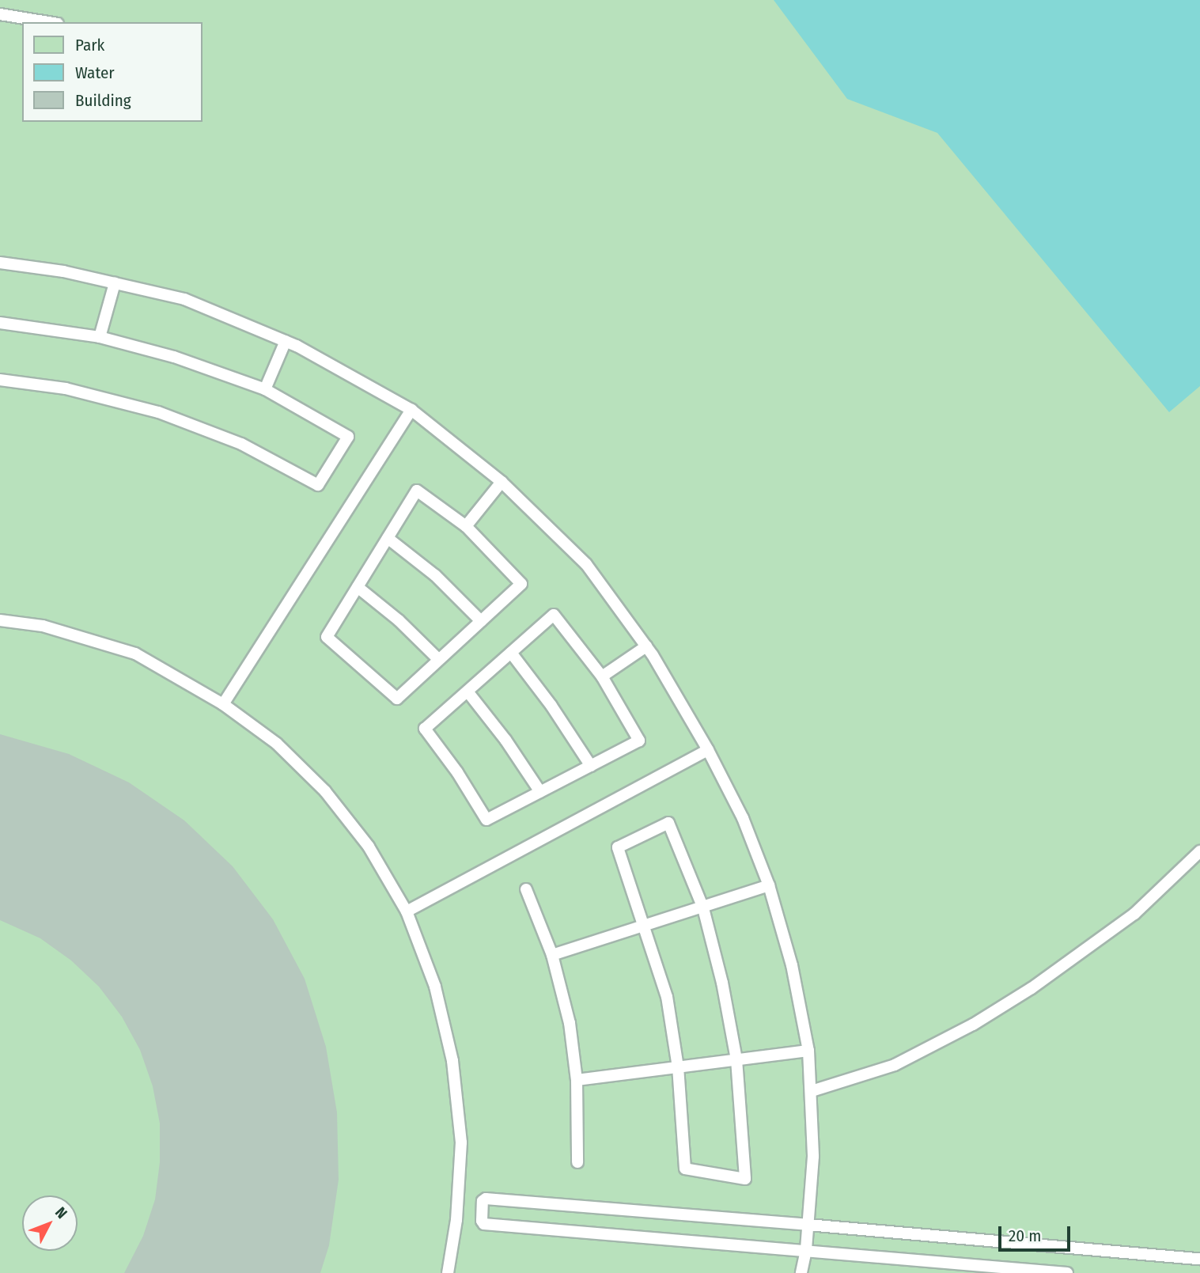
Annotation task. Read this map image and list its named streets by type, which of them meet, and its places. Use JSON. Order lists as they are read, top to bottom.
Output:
{
  "legend": ["Park", "Water", "Building"],
  "scale_bar": "20 m",
  "north": "top right"
}
